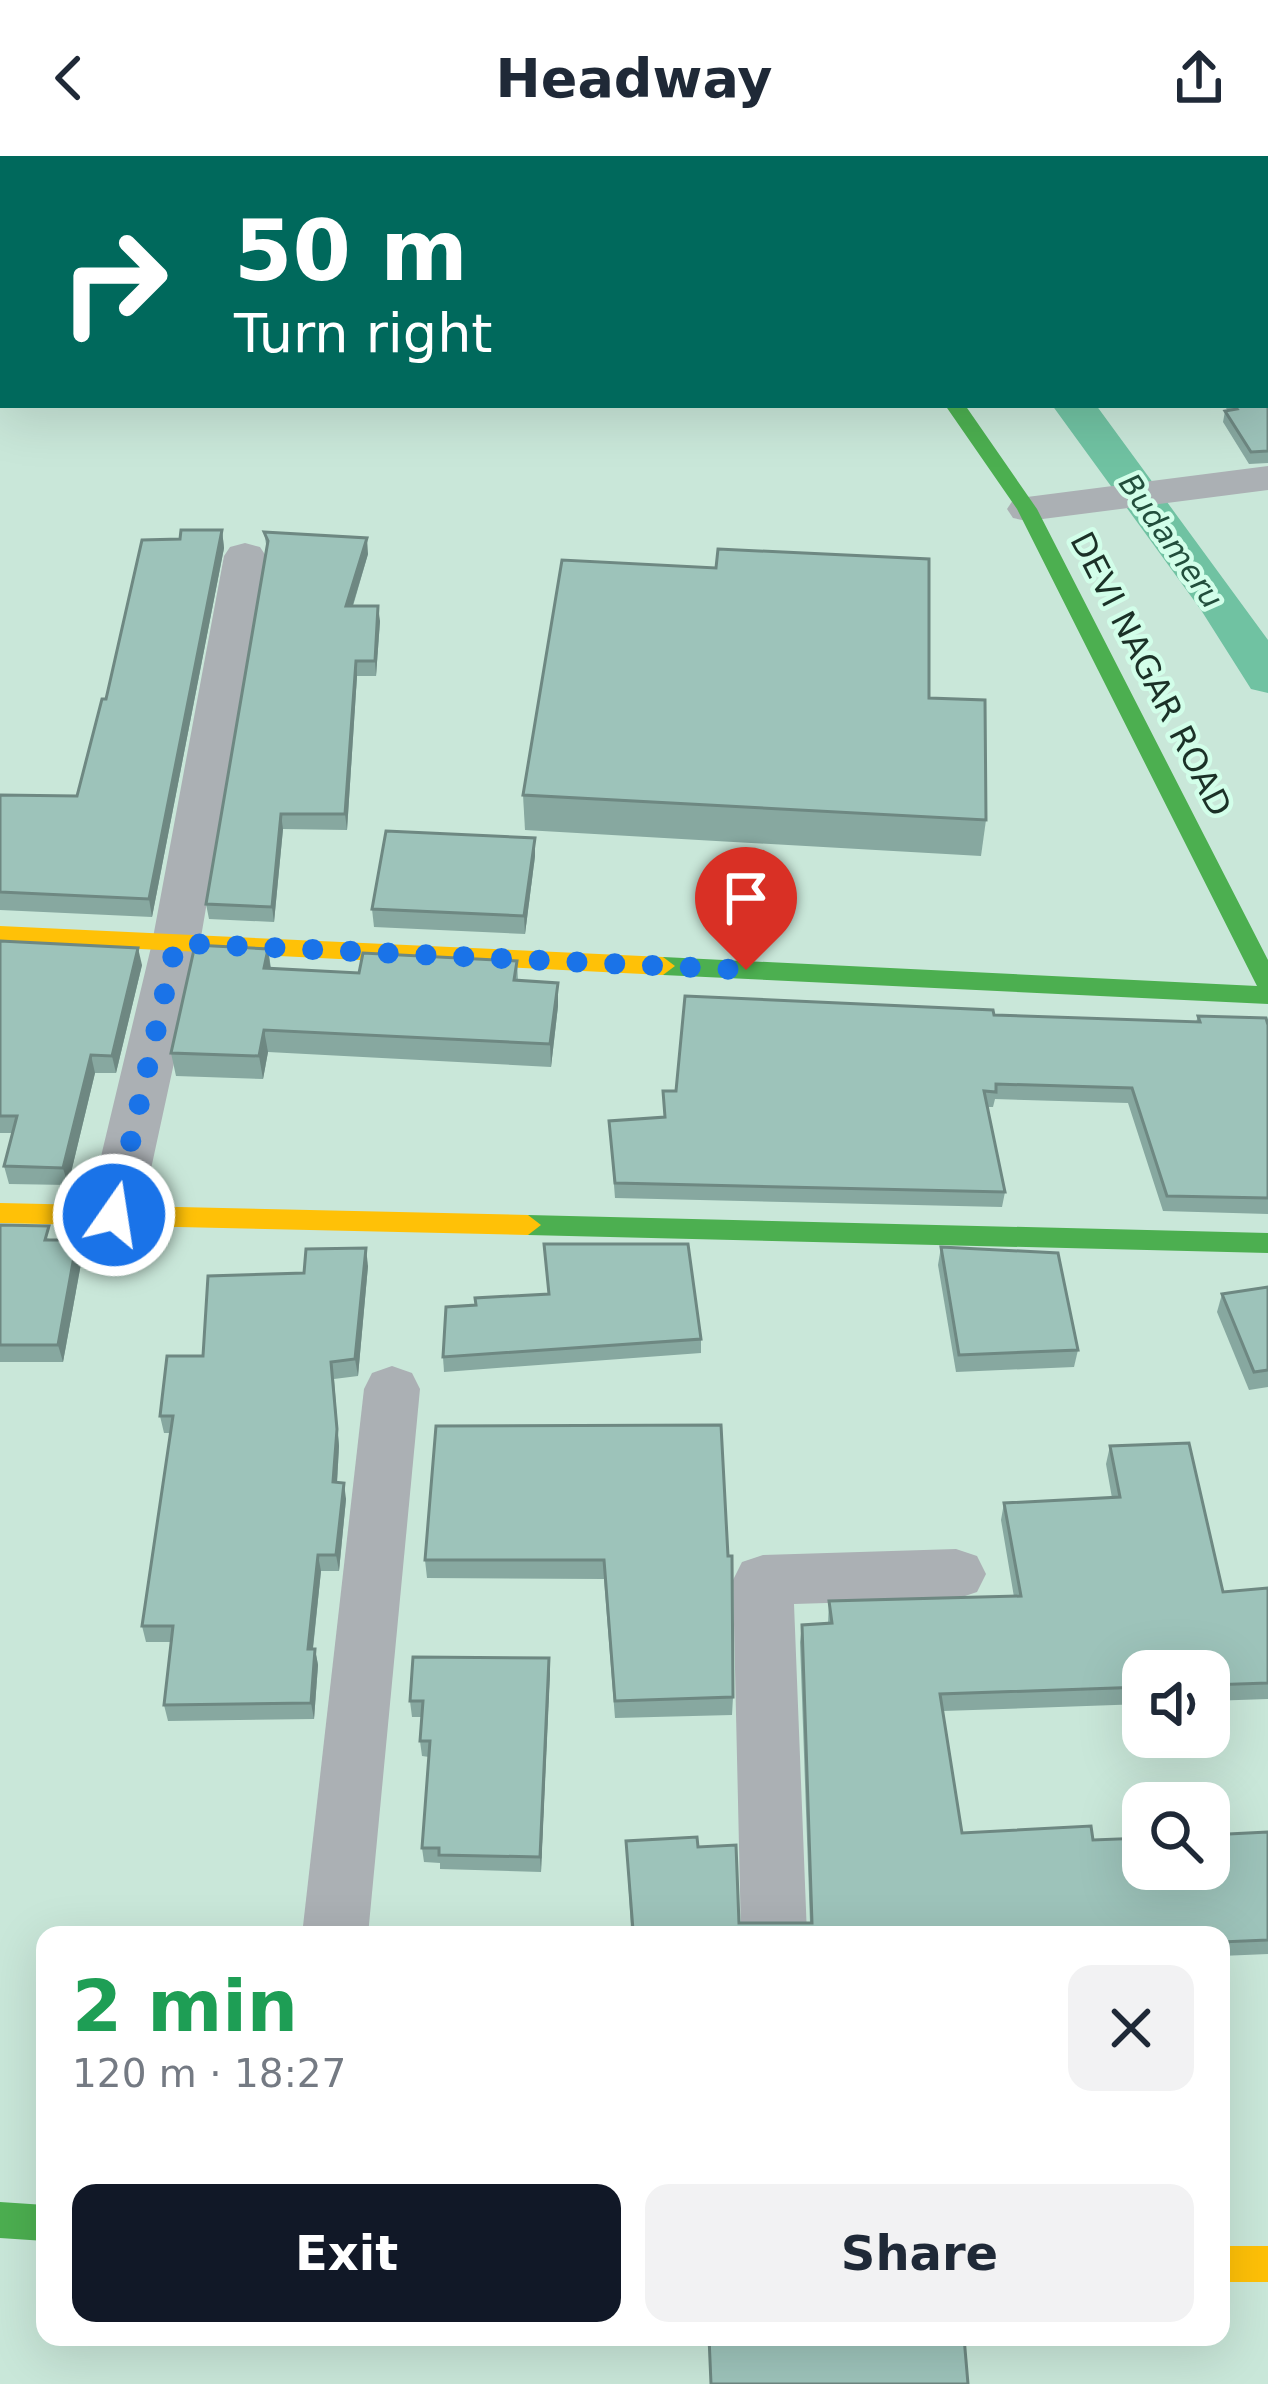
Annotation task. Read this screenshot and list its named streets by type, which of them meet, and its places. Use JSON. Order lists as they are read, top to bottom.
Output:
{
  "streets": {
    "street": ["DEVI NAGAR ROAD"]
  },
  "water": ["Budameru"],
  "page": {
    "header": "Headway",
    "turn": ["50 m", "Turn right"],
    "heading": ["2 min", "120 m · 18:27"],
    "buttons": ["Exit", "Share"]
  }
}
